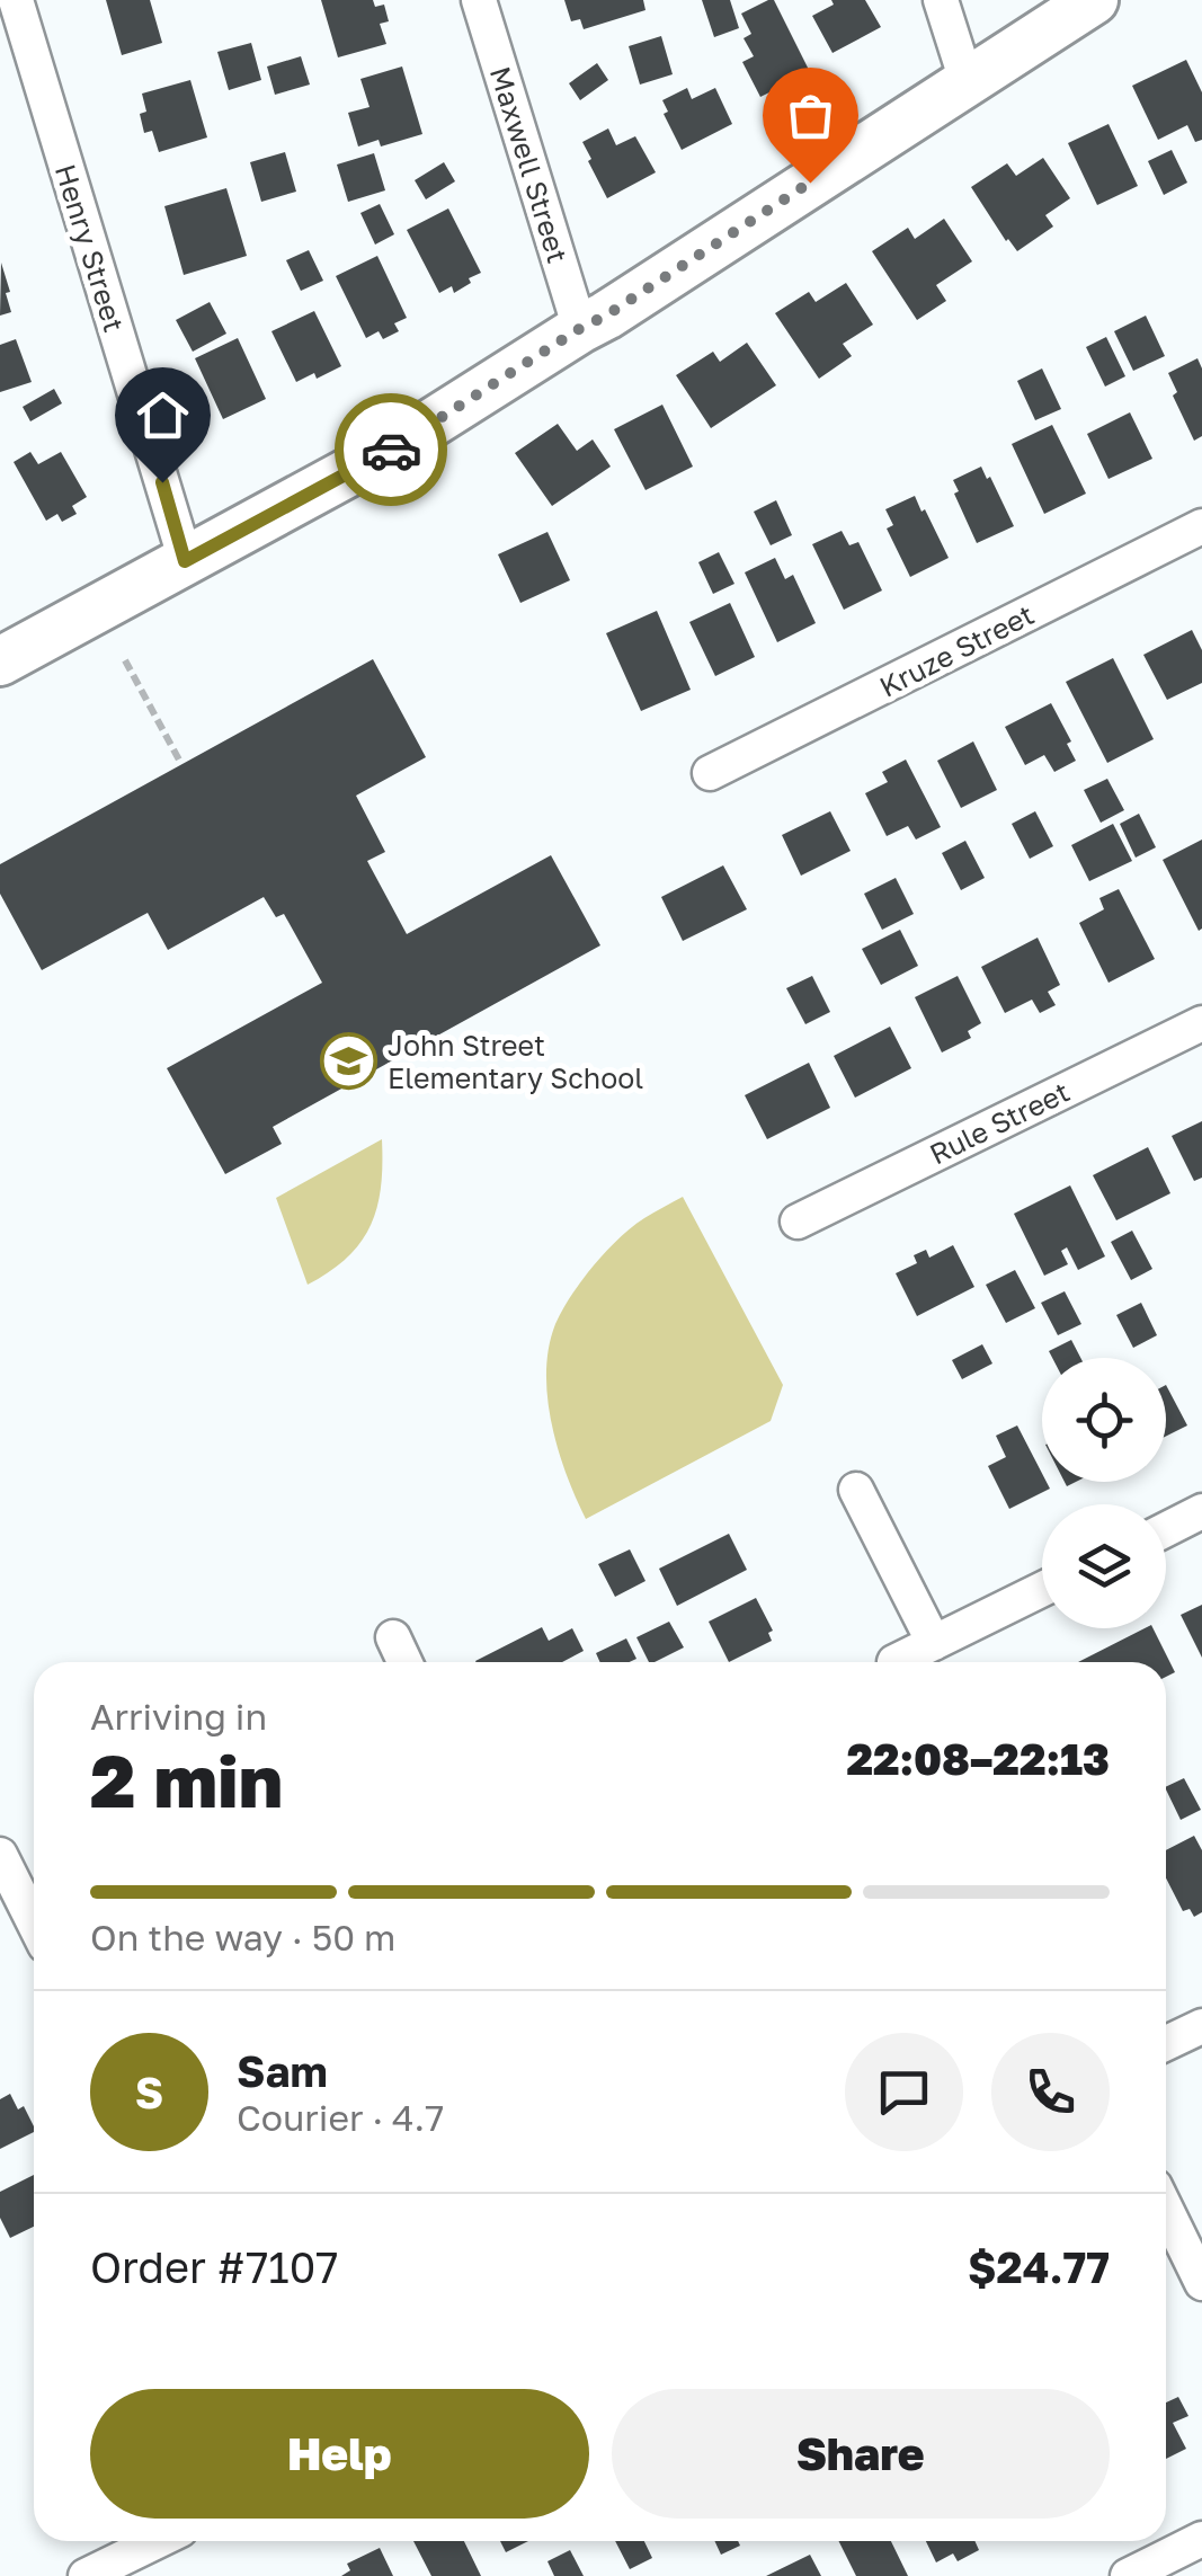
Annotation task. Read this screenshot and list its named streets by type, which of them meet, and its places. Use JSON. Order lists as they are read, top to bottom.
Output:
{
  "streets": {
    "street": [
      "Maxwell Street",
      "Henry Street",
      "Kruze Street",
      "Rule Street"
    ]
  },
  "places": {
    "school or university": ["John Street Elementary School"]
  },
  "page": {
    "heading": ["2 min", "Arriving in", "22:08–22:13"],
    "panel": [
      "Sam",
      "Courier · 4.7",
      "Order #7107",
      "$24.77"
    ],
    "bar": "On the way · 50 m",
    "round": "S",
    "buttons": ["Help", "Share"]
  }
}
